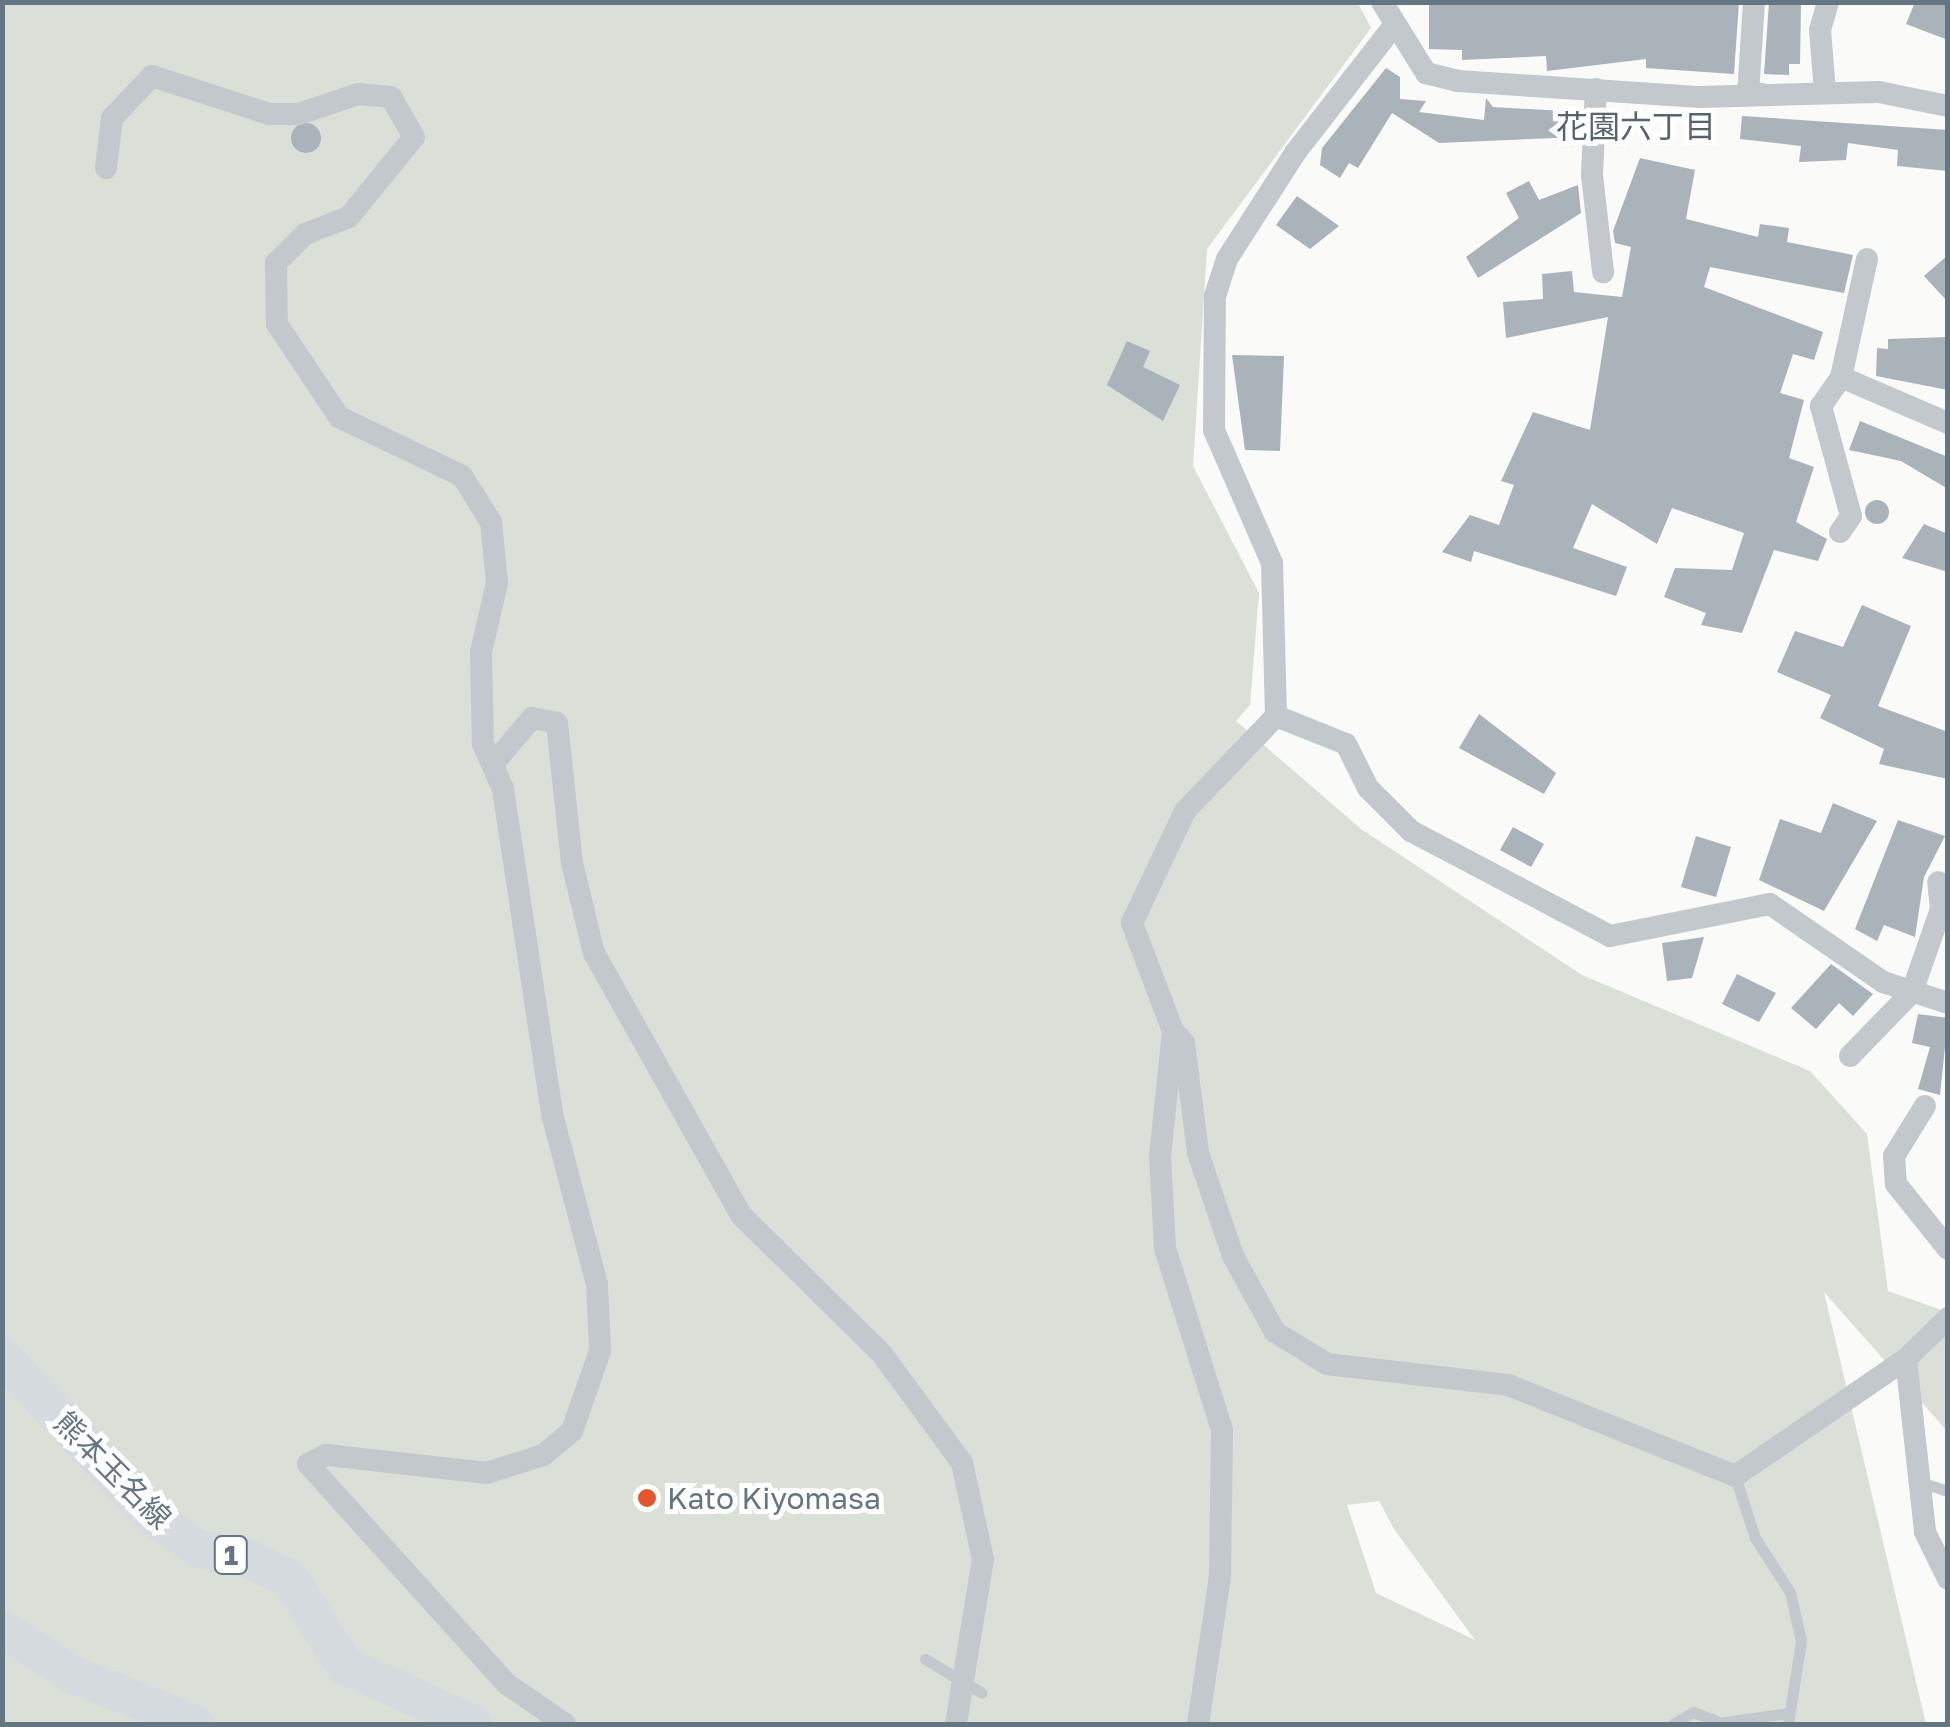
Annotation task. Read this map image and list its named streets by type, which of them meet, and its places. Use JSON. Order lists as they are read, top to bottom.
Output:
{
  "streets": {
    "main road": ["熊本玉名線", "1"]
  },
  "districts": ["花園六丁目"],
  "places": ["Kato Kiyomasa"]
}
